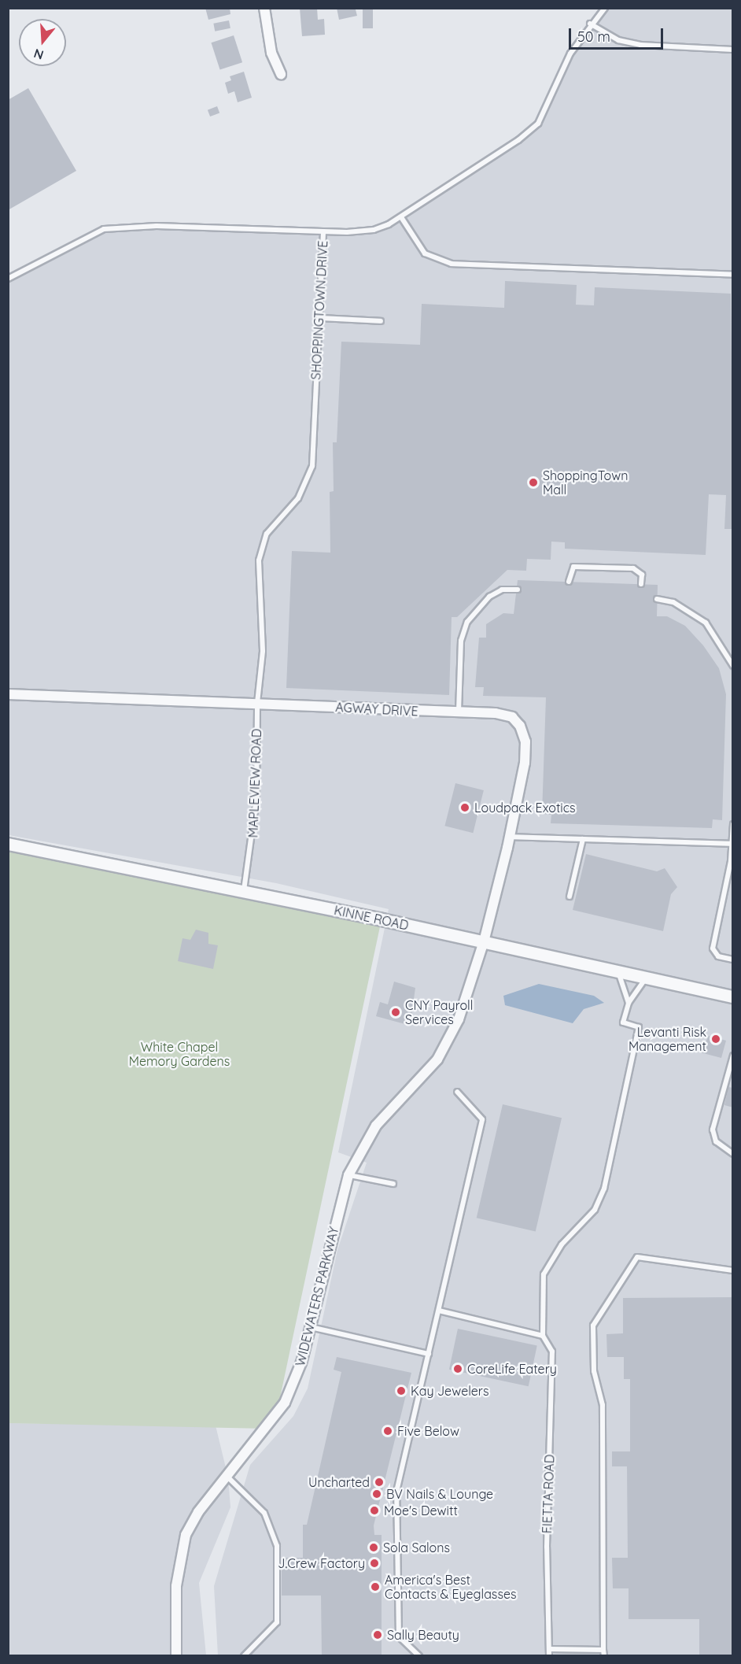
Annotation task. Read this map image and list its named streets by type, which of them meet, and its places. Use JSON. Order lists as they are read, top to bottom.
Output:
{
  "streets": {
    "street": ["AGWAY DRIVE", "KINNE ROAD", "WIDEWATERS PARKWAY"],
    "lane": ["SHOPPINGTOWN DRIVE", "MAPLEVIEW ROAD", "FIETTA ROAD"]
  },
  "crossings": [
    ["SHOPPINGTOWN DRIVE", "AGWAY DRIVE"],
    ["SHOPPINGTOWN DRIVE", "MAPLEVIEW ROAD"],
    ["AGWAY DRIVE", "MAPLEVIEW ROAD"],
    ["AGWAY DRIVE", "KINNE ROAD"],
    ["AGWAY DRIVE", "WIDEWATERS PARKWAY"],
    ["MAPLEVIEW ROAD", "KINNE ROAD"],
    ["KINNE ROAD", "WIDEWATERS PARKWAY"]
  ],
  "parks": ["White Chapel Memory Gardens"],
  "places": [
    "ShoppingTown Mall",
    "Loudpack Exotics",
    "CNY Payroll Services",
    "Levanti Risk Management",
    "CoreLife Eatery",
    "Kay Jewelers",
    "Five Below",
    "Uncharted",
    "BV Nails & Lounge",
    "Moe's Dewitt",
    "Sola Salons",
    "J.Crew Factory",
    "America's Best Contacts & Eyeglasses",
    "Sally Beauty"
  ],
  "scale_bar": "50 m",
  "north": "bottom"
}
